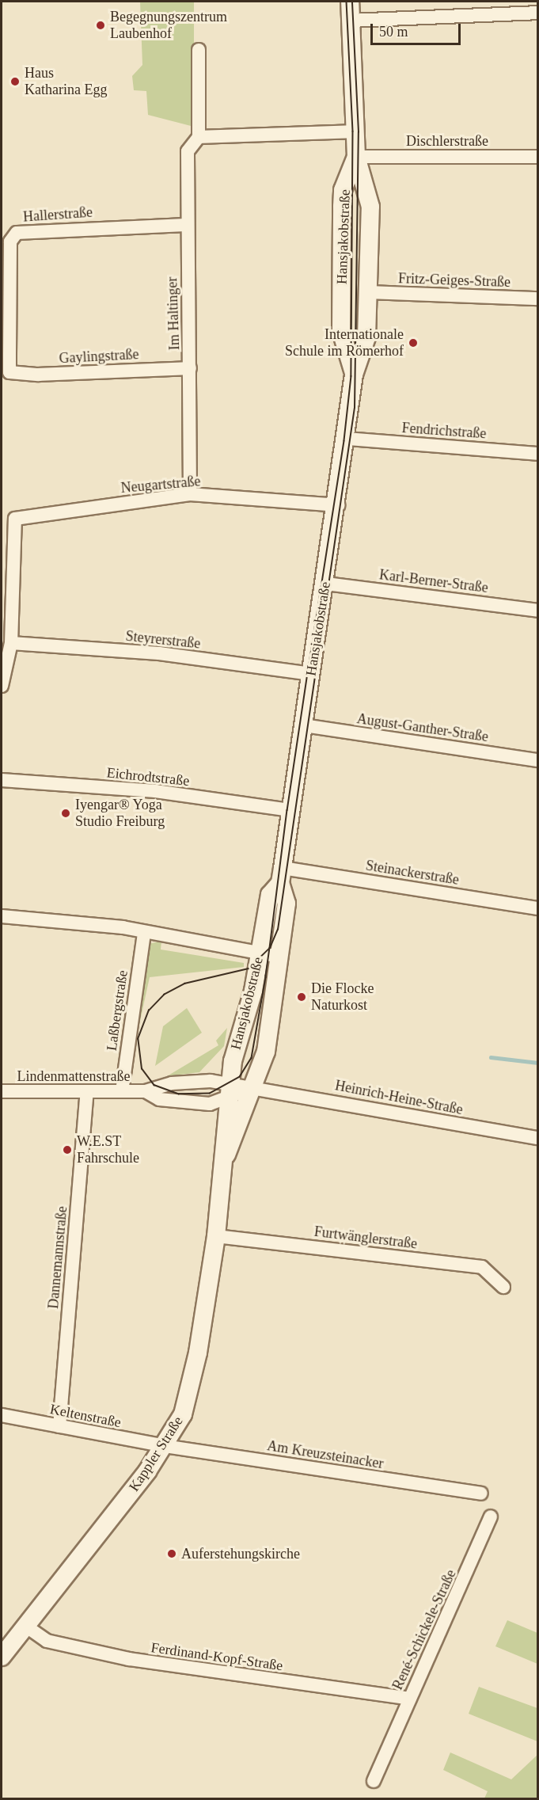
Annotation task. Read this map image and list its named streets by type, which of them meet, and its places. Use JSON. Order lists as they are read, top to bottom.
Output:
{
  "streets": {
    "street": [
      "Dischlerstraße",
      "Hallerstraße",
      "Hansjakobstraße",
      "Fritz-Geiges-Straße",
      "Im Haltinger",
      "Gaylingstraße",
      "Fendrichstraße",
      "Neugartstraße",
      "Karl-Berner-Straße",
      "Steyrerstraße",
      "August-Ganther-Straße",
      "Eichrodtstraße",
      "Steinackerstraße",
      "Laßbergstraße",
      "Lindenmattenstraße",
      "Heinrich-Heine-Straße",
      "Furtwänglerstraße",
      "Dannemannstraße",
      "Keltenstraße",
      "Kappler Straße",
      "Am Kreuzsteinacker",
      "René-Schickele-Straße",
      "Ferdinand-Kopf-Straße"
    ]
  },
  "crossings": [
    ["Dischlerstraße", "Hansjakobstraße"],
    ["Hallerstraße", "Im Haltinger"],
    ["Hallerstraße", "Gaylingstraße"],
    ["Hansjakobstraße", "Fritz-Geiges-Straße"],
    ["Hansjakobstraße", "Fendrichstraße"],
    ["Hansjakobstraße", "Neugartstraße"],
    ["Hansjakobstraße", "Karl-Berner-Straße"],
    ["Hansjakobstraße", "Steyrerstraße"],
    ["Hansjakobstraße", "August-Ganther-Straße"],
    ["Hansjakobstraße", "Eichrodtstraße"],
    ["Hansjakobstraße", "Steinackerstraße"],
    ["Hansjakobstraße", "Lindenmattenstraße"],
    ["Hansjakobstraße", "Heinrich-Heine-Straße"],
    ["Hansjakobstraße", "Kappler Straße"],
    ["Im Haltinger", "Gaylingstraße"],
    ["Im Haltinger", "Neugartstraße"],
    ["Neugartstraße", "Steyrerstraße"],
    ["Laßbergstraße", "Lindenmattenstraße"],
    ["Lindenmattenstraße", "Heinrich-Heine-Straße"],
    ["Lindenmattenstraße", "Dannemannstraße"],
    ["Lindenmattenstraße", "Kappler Straße"],
    ["Heinrich-Heine-Straße", "Kappler Straße"],
    ["Furtwänglerstraße", "Kappler Straße"],
    ["Dannemannstraße", "Keltenstraße"],
    ["Keltenstraße", "Kappler Straße"],
    ["Keltenstraße", "Am Kreuzsteinacker"],
    ["Kappler Straße", "Am Kreuzsteinacker"],
    ["Kappler Straße", "Ferdinand-Kopf-Straße"],
    ["René-Schickele-Straße", "Ferdinand-Kopf-Straße"]
  ],
  "places": [
    "Begegnungszentrum Laubenhof",
    "Haus Katharina Egg",
    "Internationale Schule im Römerhof",
    "Iyengar® Yoga Studio Freiburg",
    "Die Flocke Naturkost",
    "W.E.ST Fahrschule",
    "Auferstehungskirche"
  ],
  "scale_bar": "50 m"
}
